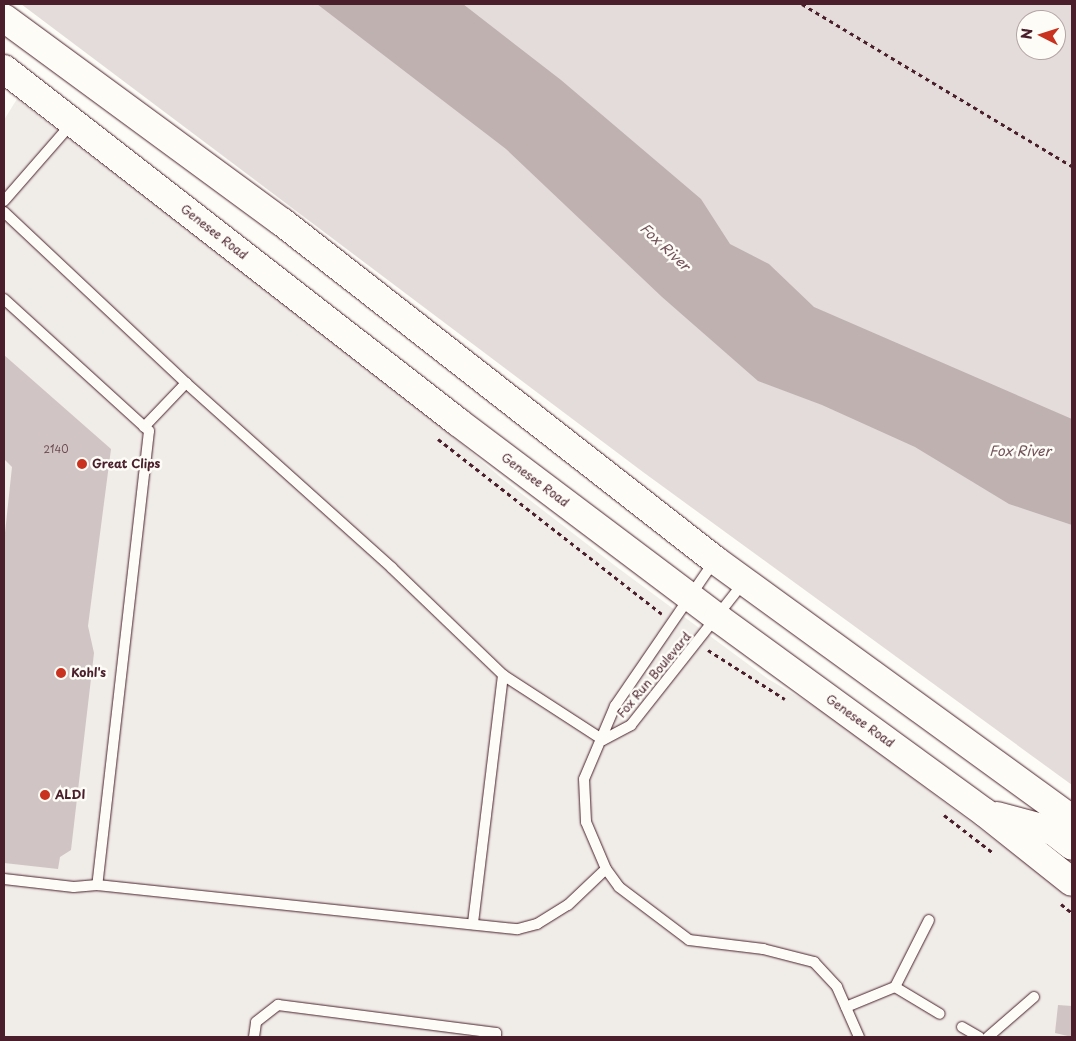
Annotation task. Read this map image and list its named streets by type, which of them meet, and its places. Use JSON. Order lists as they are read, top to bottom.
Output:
{
  "streets": {
    "main road": ["Genesee Road"],
    "lane": ["Fox Run Boulevard"]
  },
  "crossings": [
    ["Genesee Road", "Fox Run Boulevard"]
  ],
  "water": ["Fox River"],
  "places": ["Great Clips", "Kohl's", "ALDI"],
  "house_numbers": ["2140"],
  "north": "left"
}
